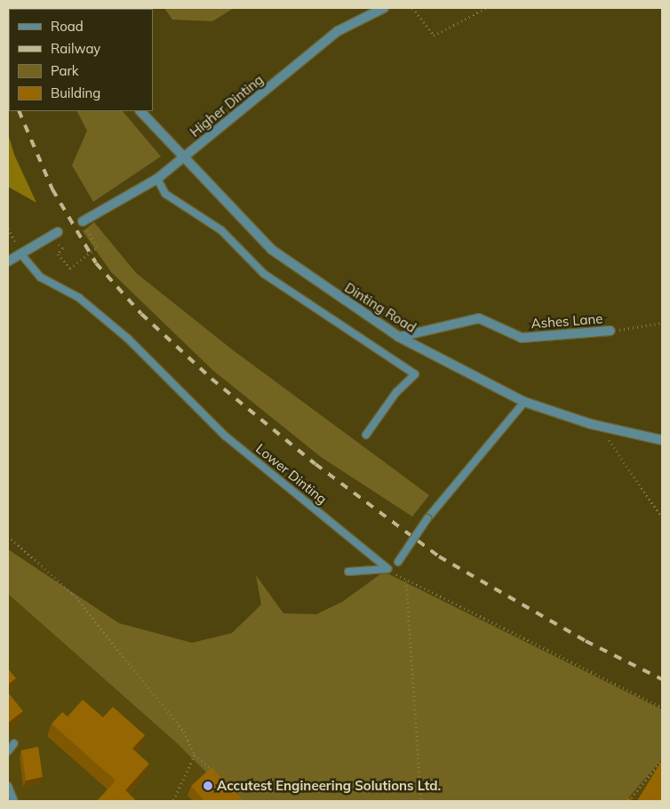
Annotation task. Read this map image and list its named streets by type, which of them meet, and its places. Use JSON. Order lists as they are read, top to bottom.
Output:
{
  "streets": {
    "street": ["Higher Dinting", "Dinting Road", "Ashes Lane"],
    "lane": ["Lower Dinting"]
  },
  "crossings": [
    ["Higher Dinting", "Dinting Road"],
    ["Dinting Road", "Ashes Lane"]
  ],
  "places": ["Accutest Engineering Solutions Ltd."],
  "legend": [
    "Road",
    "Railway",
    "Park",
    "Building"
  ]
}
